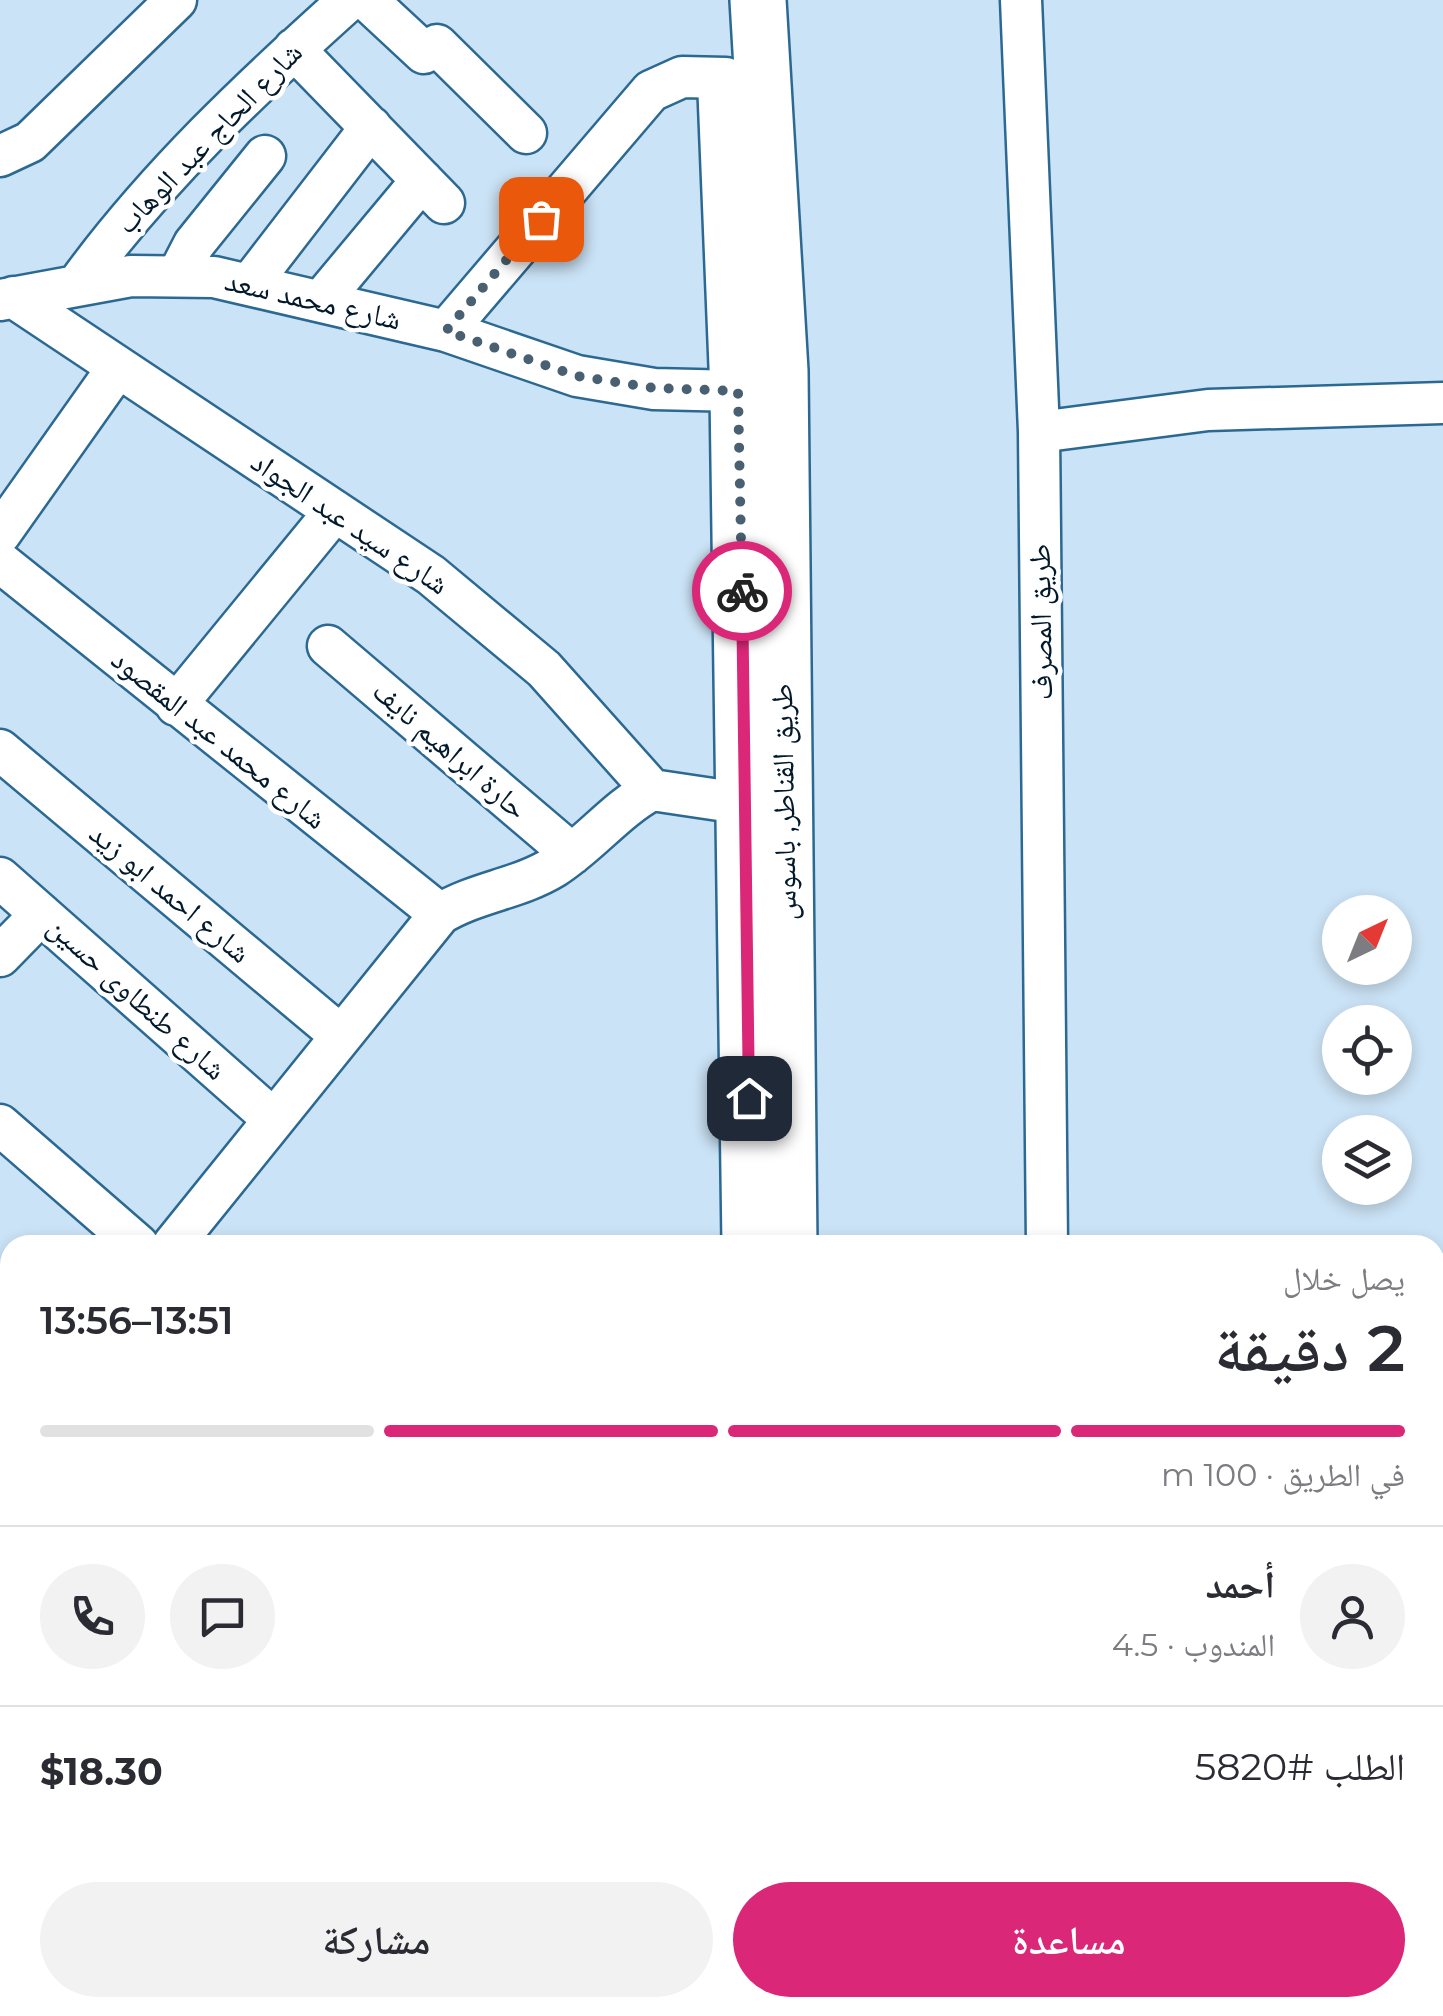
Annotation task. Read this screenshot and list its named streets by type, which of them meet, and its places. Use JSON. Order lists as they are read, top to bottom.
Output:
{
  "streets": {
    "main road": ["طريق القناطر, باسوس"],
    "street": [
      "شارع الحاج عبد الوهاب",
      "شارع محمد سعد",
      "شارع سيد عبد الجواد",
      "طريق المصرف",
      "شارع محمد عبد المقصود",
      "حارة ابراهيم نايف",
      "شارع احمد ابو زيد",
      "شارع طنطاوى حسين"
    ]
  },
  "crossings": [
    ["شارع الحاج عبد الوهاب", "شارع محمد سعد"],
    ["شارع محمد سعد", "شارع سيد عبد الجواد"],
    ["شارع محمد سعد", "طريق القناطر, باسوس"]
  ],
  "north": "top right",
  "page": {
    "heading": ["2 دقيقة", "يصل خلال", "13:51–13:56"],
    "panel": [
      "أحمد",
      "المندوب · 4.5",
      "الطلب #5820",
      "$18.30"
    ],
    "bar": "في الطريق · 100 m",
    "buttons": ["مساعدة", "مشاركة"]
  }
}
